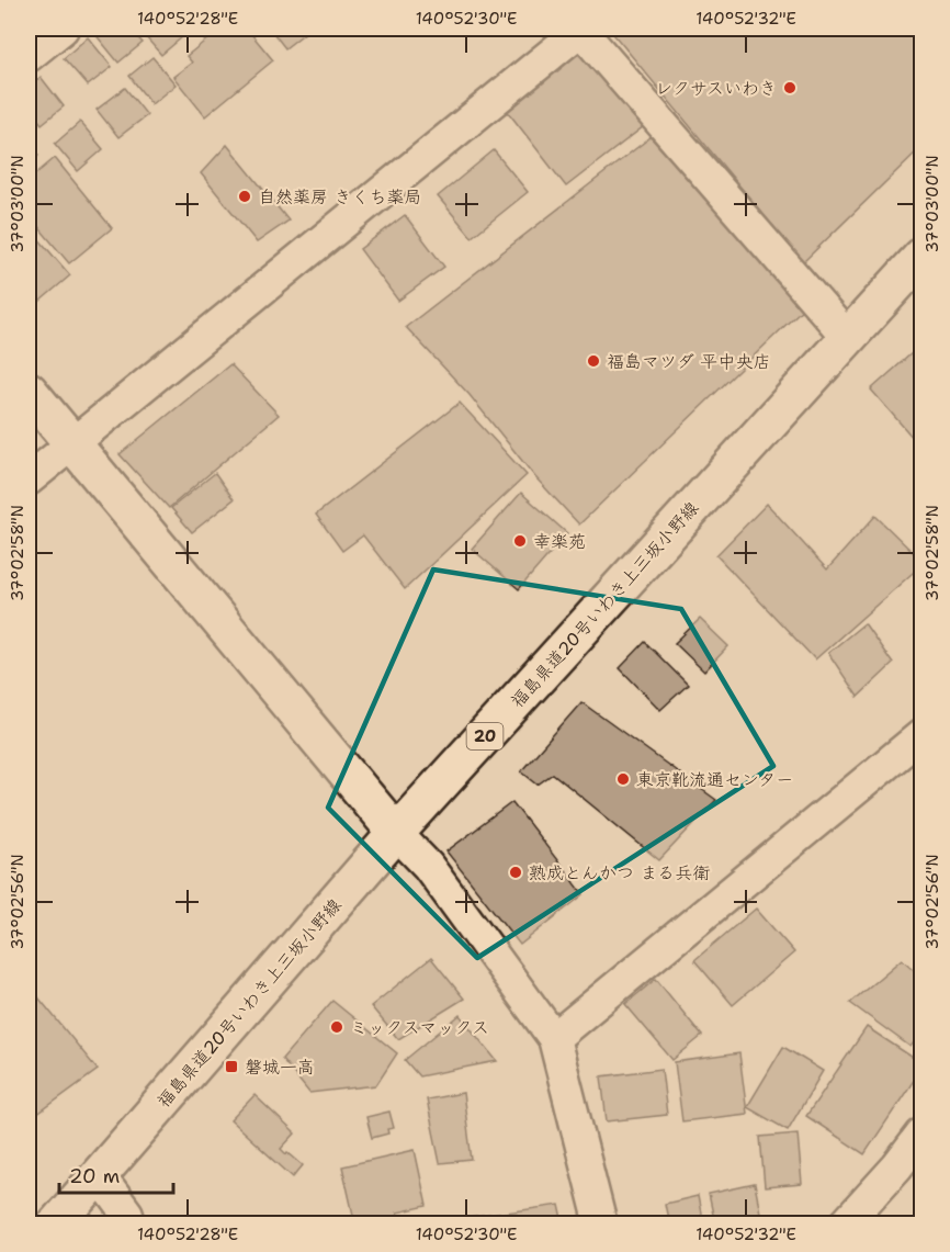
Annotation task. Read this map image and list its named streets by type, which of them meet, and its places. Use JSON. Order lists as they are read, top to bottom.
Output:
{
  "streets": {
    "main road": ["福島県道20号いわき上三坂小野線", "20"]
  },
  "places": {
    "other": [
      "レクサスいわき",
      "自然薬房 きくち薬局",
      "福島マツダ 平中央店",
      "幸楽苑",
      "東京靴流通センター",
      "熟成とんかつ まる兵衛",
      "ミックスマックス"
    ],
    "transit": ["磐城一高"]
  },
  "scale_bar": "20 m",
  "coordinates": [
    "140°52'28\"E",
    "140°52'30\"E",
    "140°52'32\"E",
    "37°03'00\"N",
    "37°02'58\"N",
    "37°02'56\"N"
  ]
}
